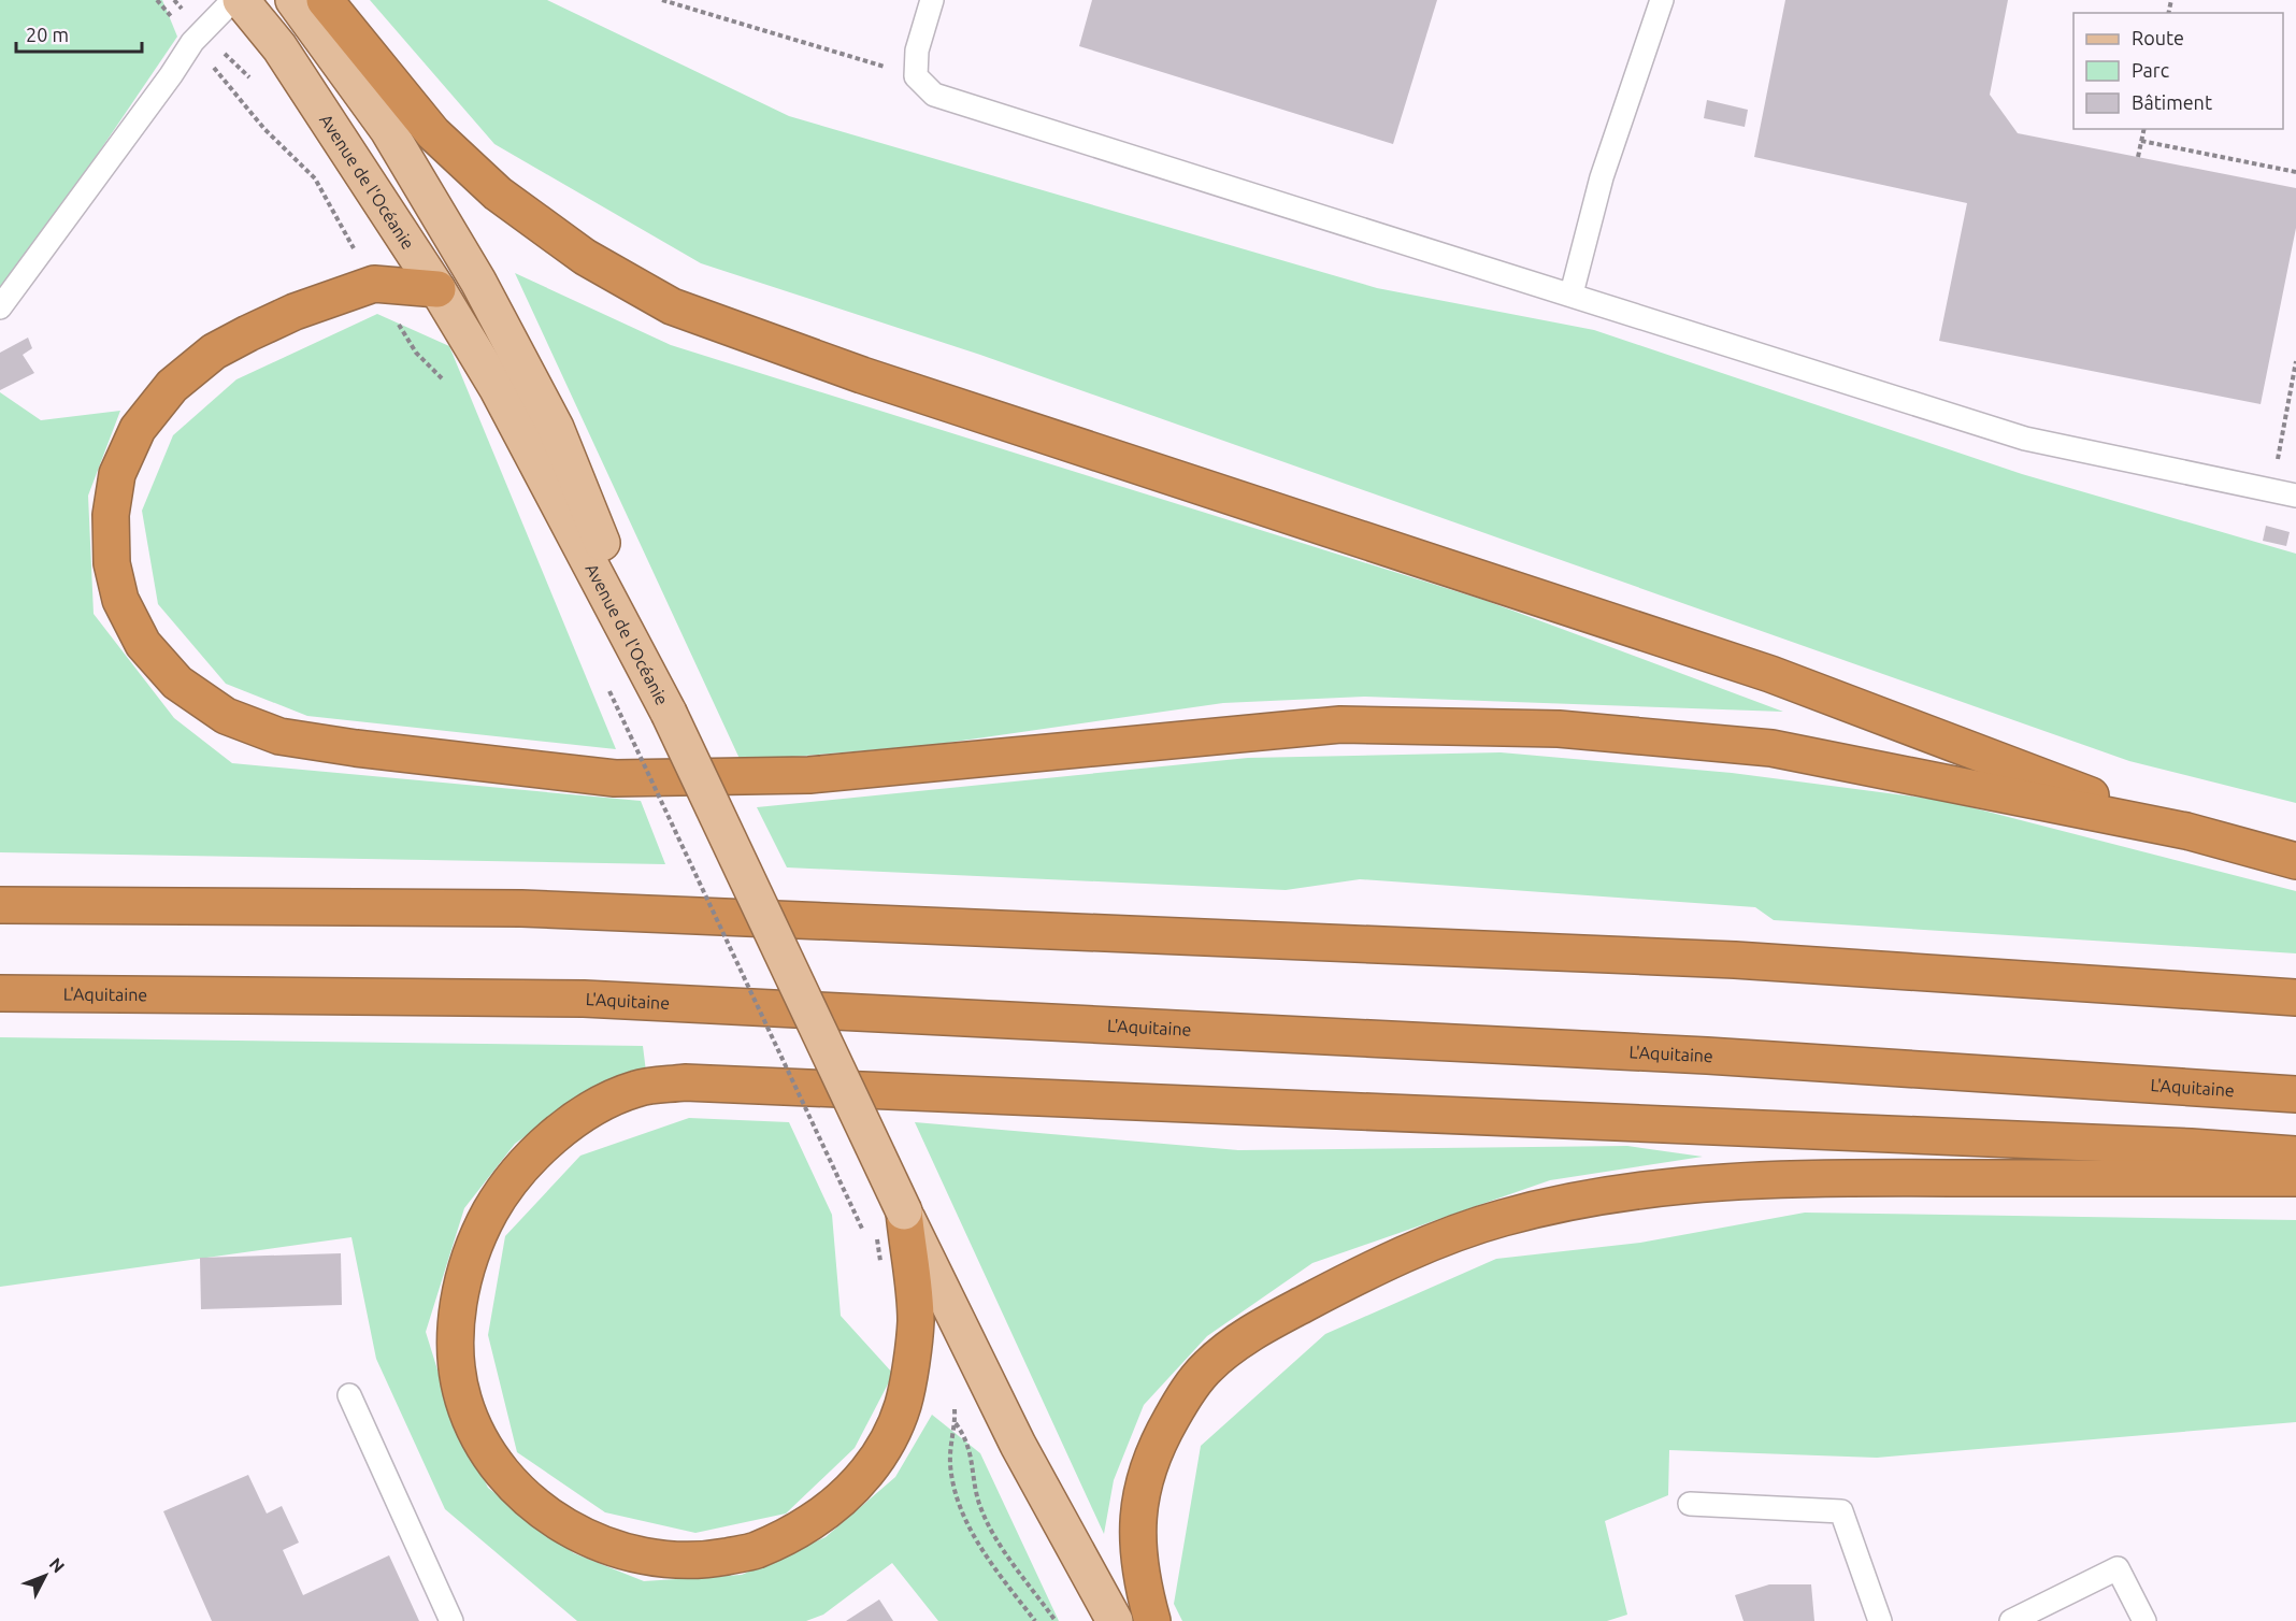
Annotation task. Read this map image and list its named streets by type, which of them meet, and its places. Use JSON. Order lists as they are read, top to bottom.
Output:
{
  "streets": {
    "highway": ["L'Aquitaine"],
    "main road": ["Avenue de l'Océanie"]
  },
  "legend": ["Route", "Parc", "Bâtiment"],
  "scale_bar": "20 m",
  "north": "top right"
}
